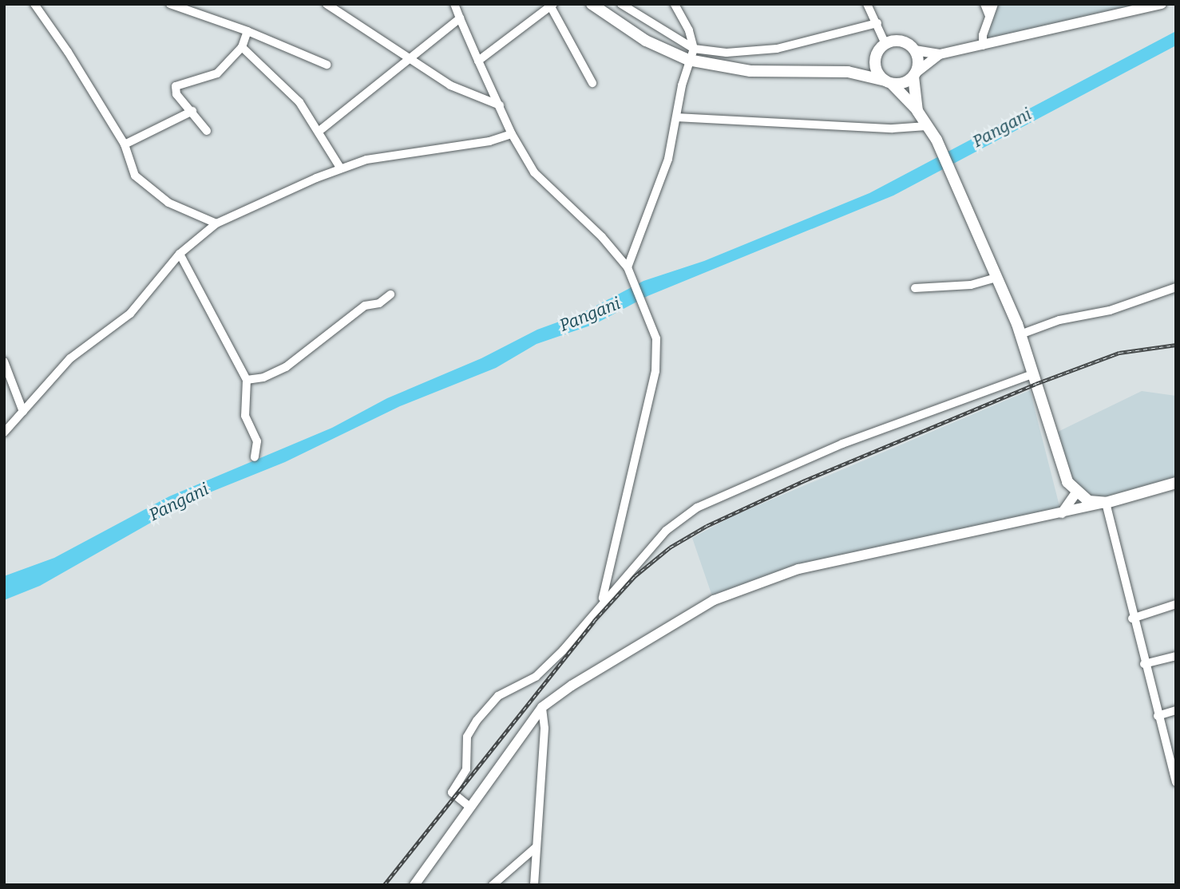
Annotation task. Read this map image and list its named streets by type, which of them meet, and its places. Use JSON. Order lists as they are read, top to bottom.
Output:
{
  "water": ["Pangani"]
}
